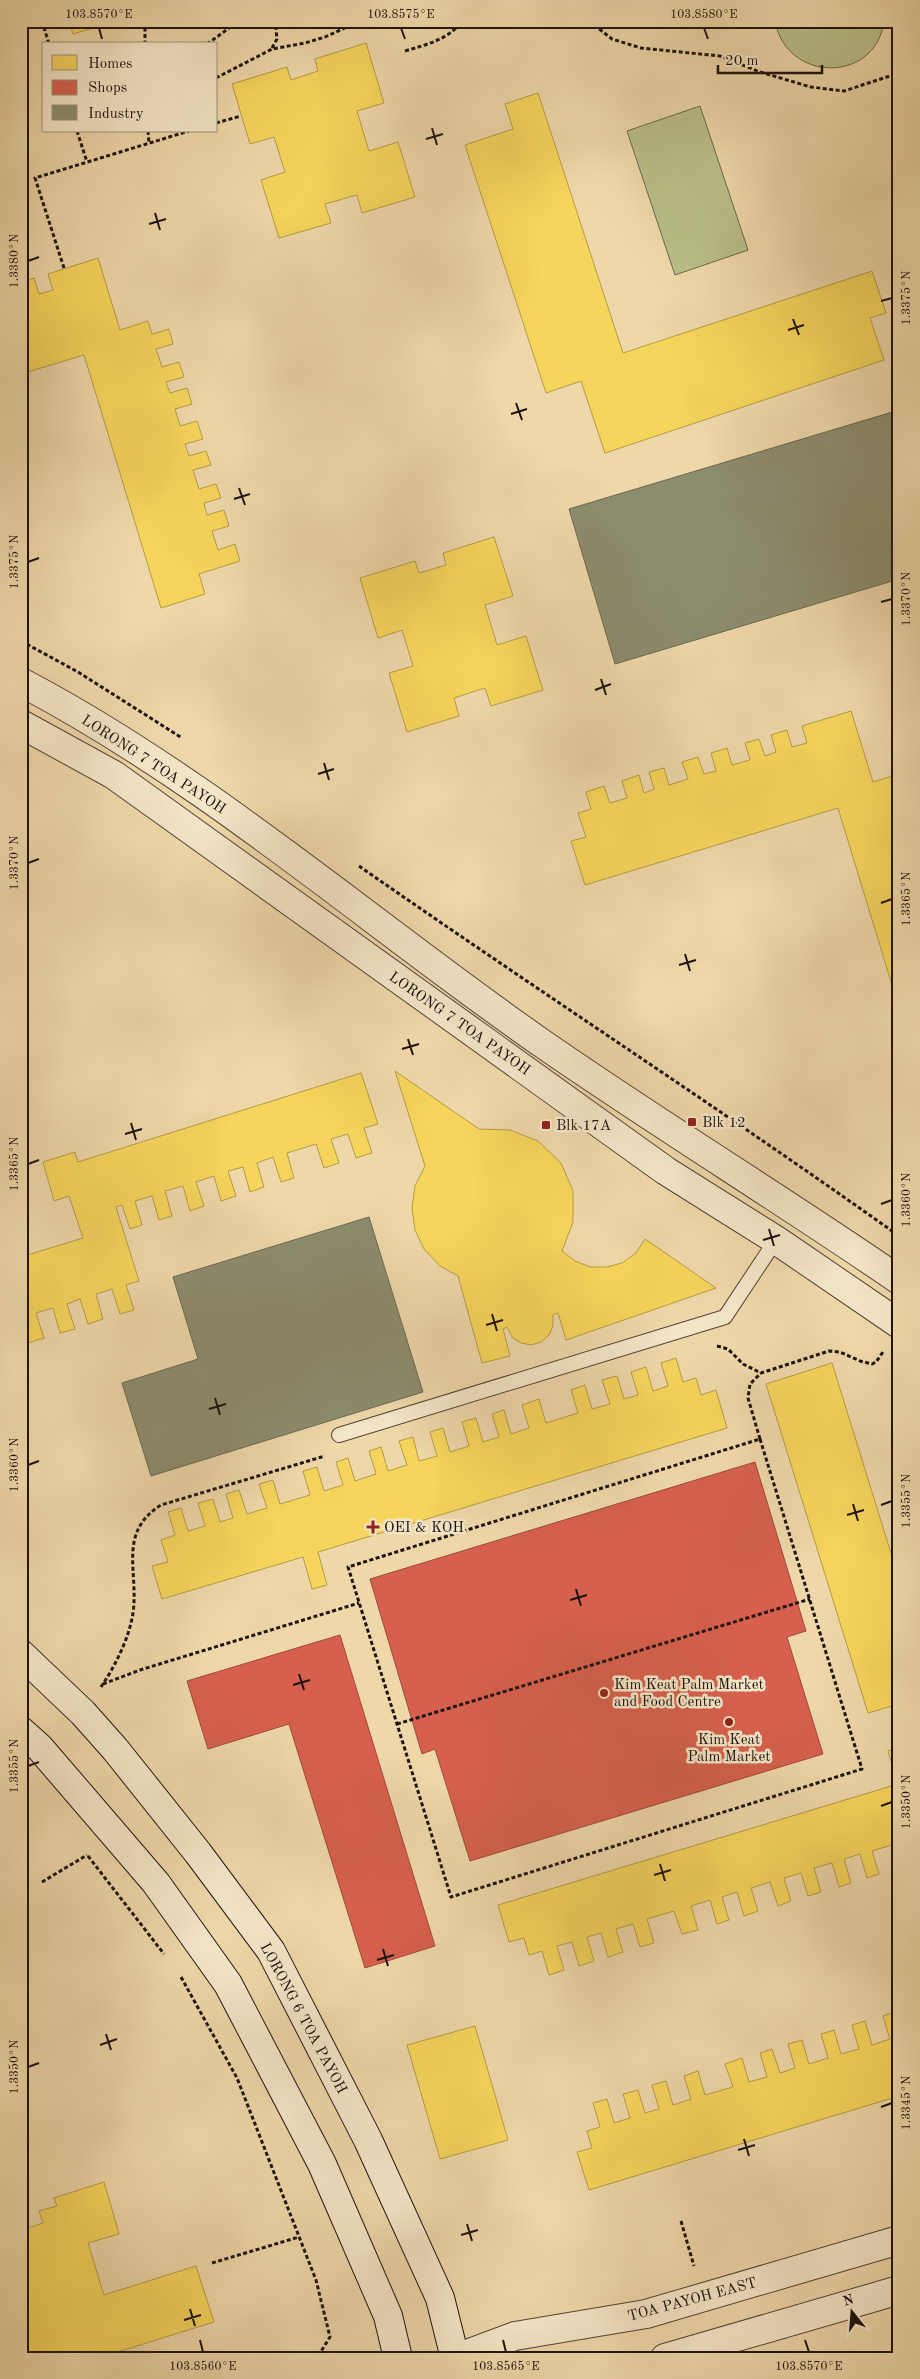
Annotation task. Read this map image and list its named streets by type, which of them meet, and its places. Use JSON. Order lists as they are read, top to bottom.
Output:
{
  "streets": {
    "street": ["LORONG 7 TOA PAYOH", "LORONG 6 TOA PAYOH", "TOA PAYOH EAST"]
  },
  "crossings": [
    ["LORONG 6 TOA PAYOH", "TOA PAYOH EAST"]
  ],
  "places": {
    "transit": ["Blk 12", "Blk 17A"],
    "health": ["OEI & KOH"],
    "other": ["Kim Keat Palm Market and Food Centre", "Kim Keat Palm Market"]
  },
  "legend": ["Homes", "Shops", "Industry"],
  "scale_bar": "20 m",
  "north": "top",
  "coordinates": [
    "103.8570°E",
    "103.8575°E",
    "103.8580°E",
    "1.3380°N",
    "1.3375°N",
    "1.3370°N",
    "1.3365°N",
    "1.3360°N",
    "1.3355°N",
    "1.3350°N",
    "1.3345°N",
    "103.8560°E",
    "103.8565°E"
  ]
}
